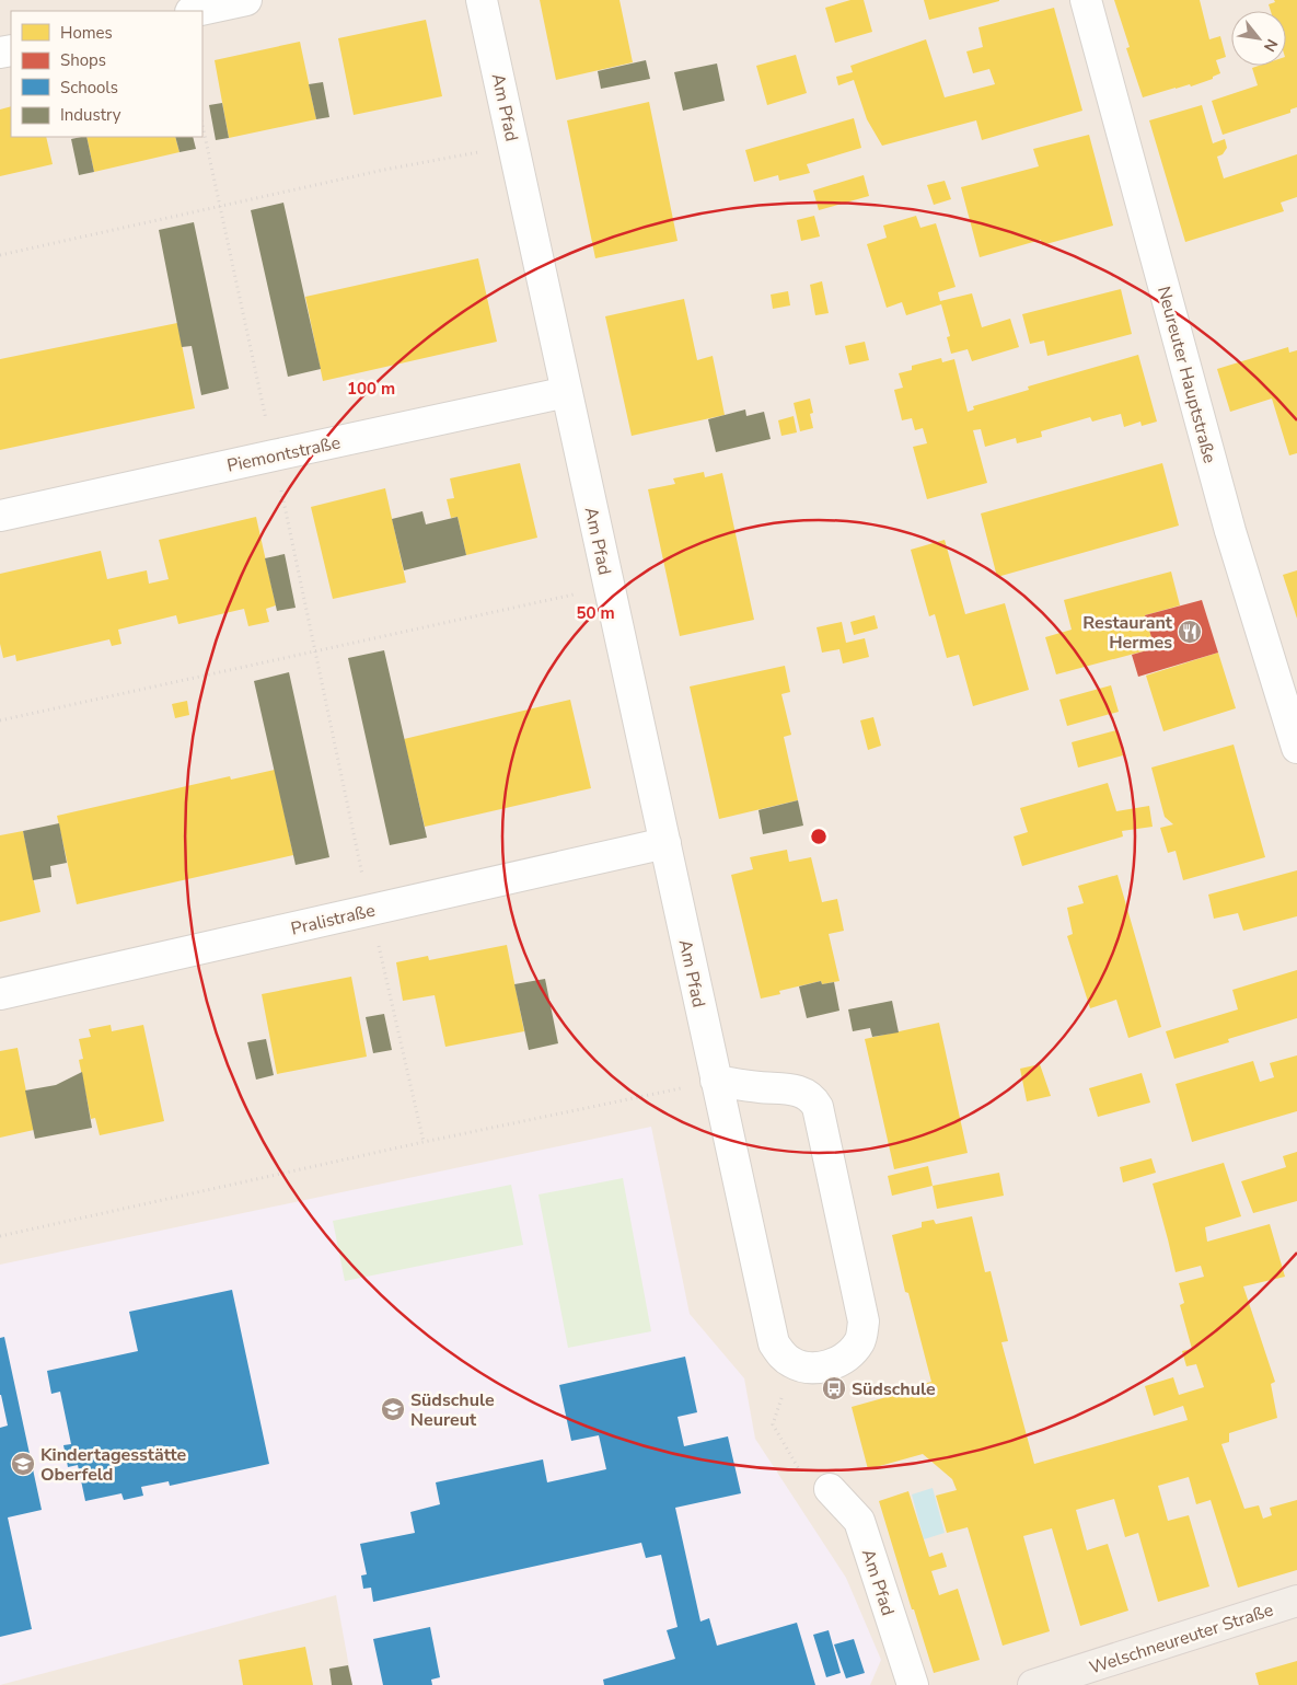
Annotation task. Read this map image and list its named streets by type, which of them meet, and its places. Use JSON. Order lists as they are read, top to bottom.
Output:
{
  "streets": {
    "main road": ["Welschneureuter Straße"],
    "street": [
      "Am Pfad",
      "Neureuter Hauptstraße",
      "Piemontstraße",
      "Pralistraße"
    ]
  },
  "crossings": [
    ["Am Pfad", "Piemontstraße"],
    ["Am Pfad", "Pralistraße"]
  ],
  "places": {
    "restaurant": ["Restaurant Hermes"],
    "bus stop": ["Südschule"],
    "school or university": ["Südschule Neureut", "Kindertagesstätte Oberfeld"]
  },
  "legend": [
    "Homes",
    "Shops",
    "Schools",
    "Industry"
  ],
  "north": "bottom right",
  "rings": ["100 m", "50 m"]
}
